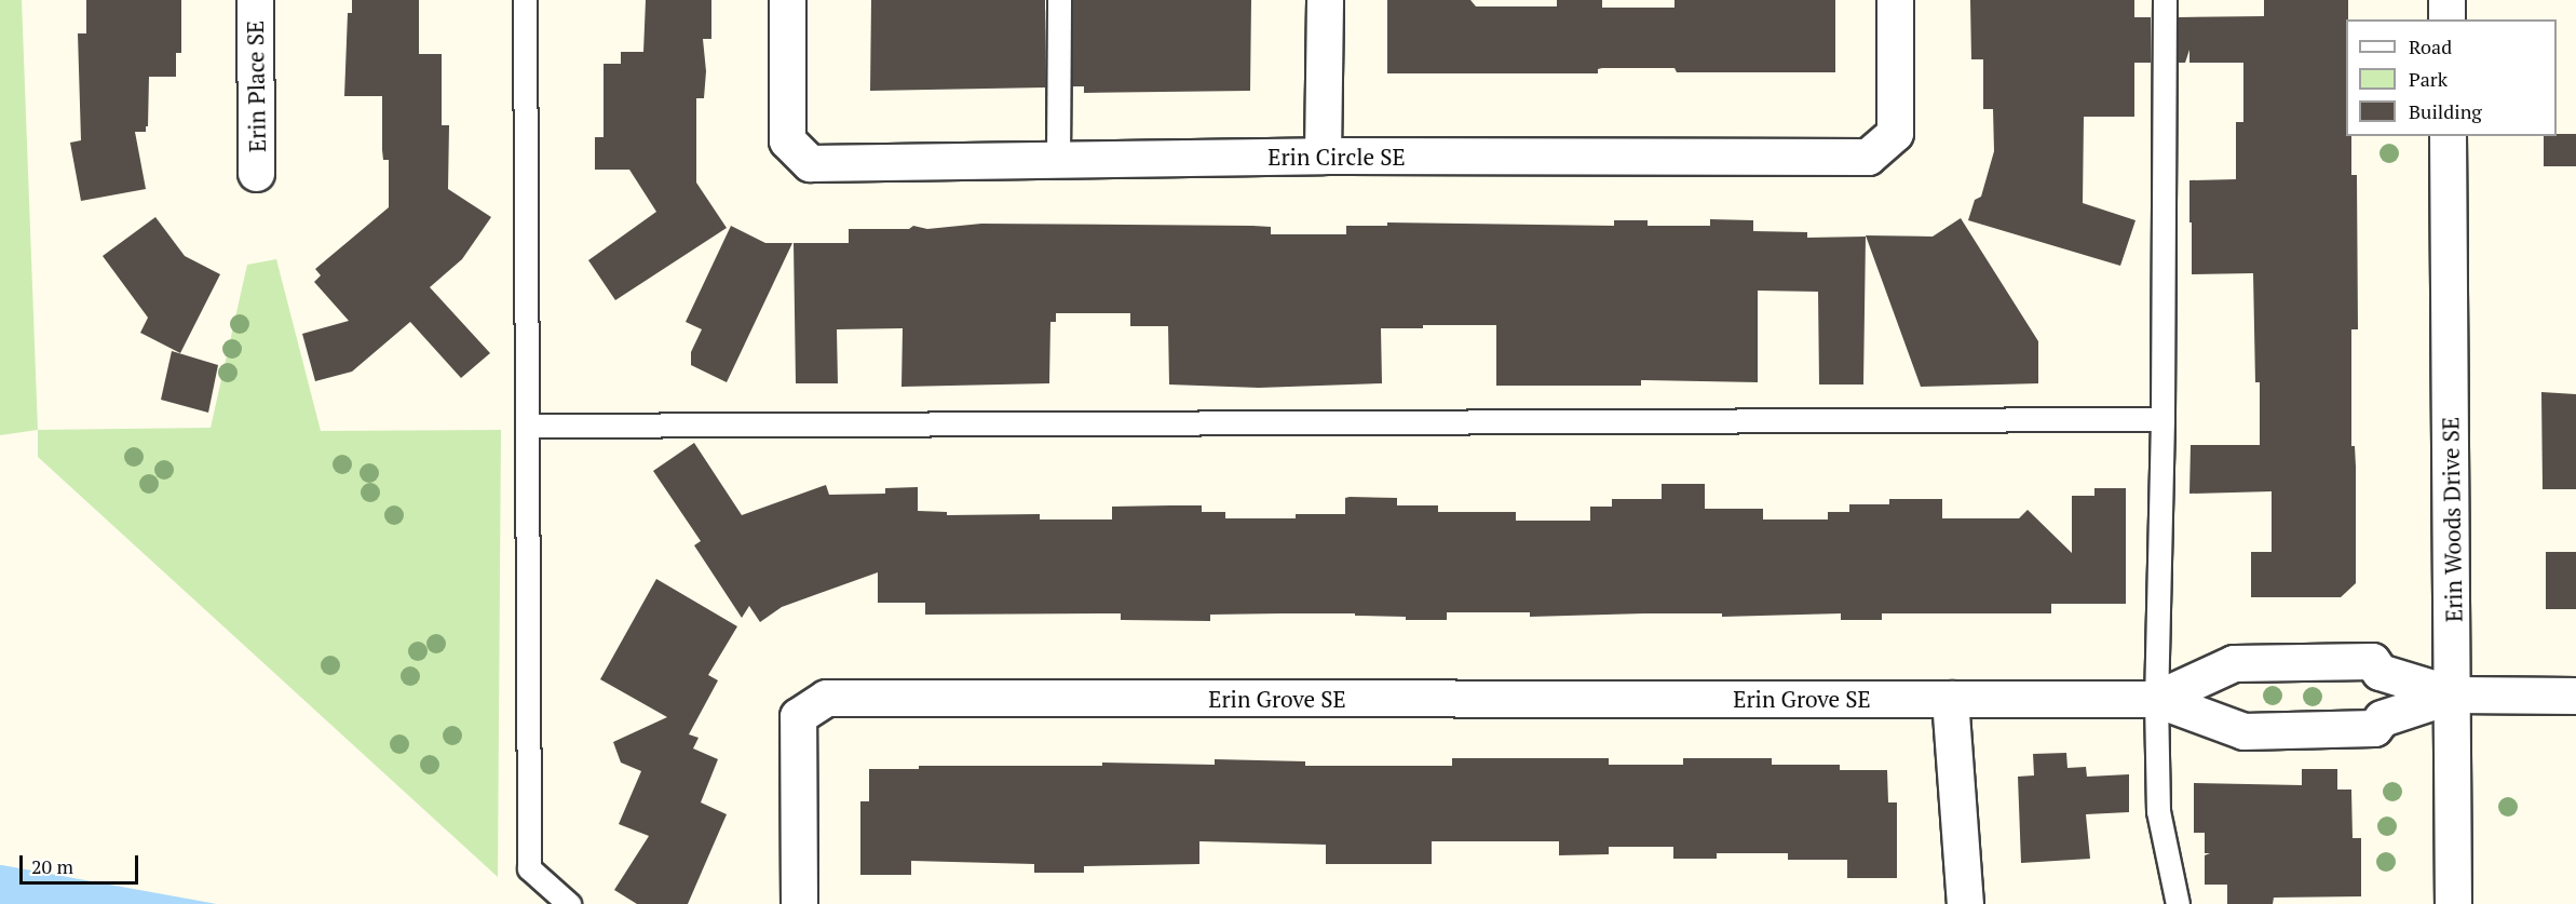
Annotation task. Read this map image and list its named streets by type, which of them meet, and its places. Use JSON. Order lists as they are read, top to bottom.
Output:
{
  "streets": {
    "street": [
      "Erin Place SE",
      "Erin Circle SE",
      "Erin Woods Drive SE",
      "Erin Grove SE"
    ]
  },
  "crossings": [
    ["Erin Woods Drive SE", "Erin Grove SE"]
  ],
  "legend": ["Road", "Park", "Building"],
  "scale_bar": "20 m"
}
